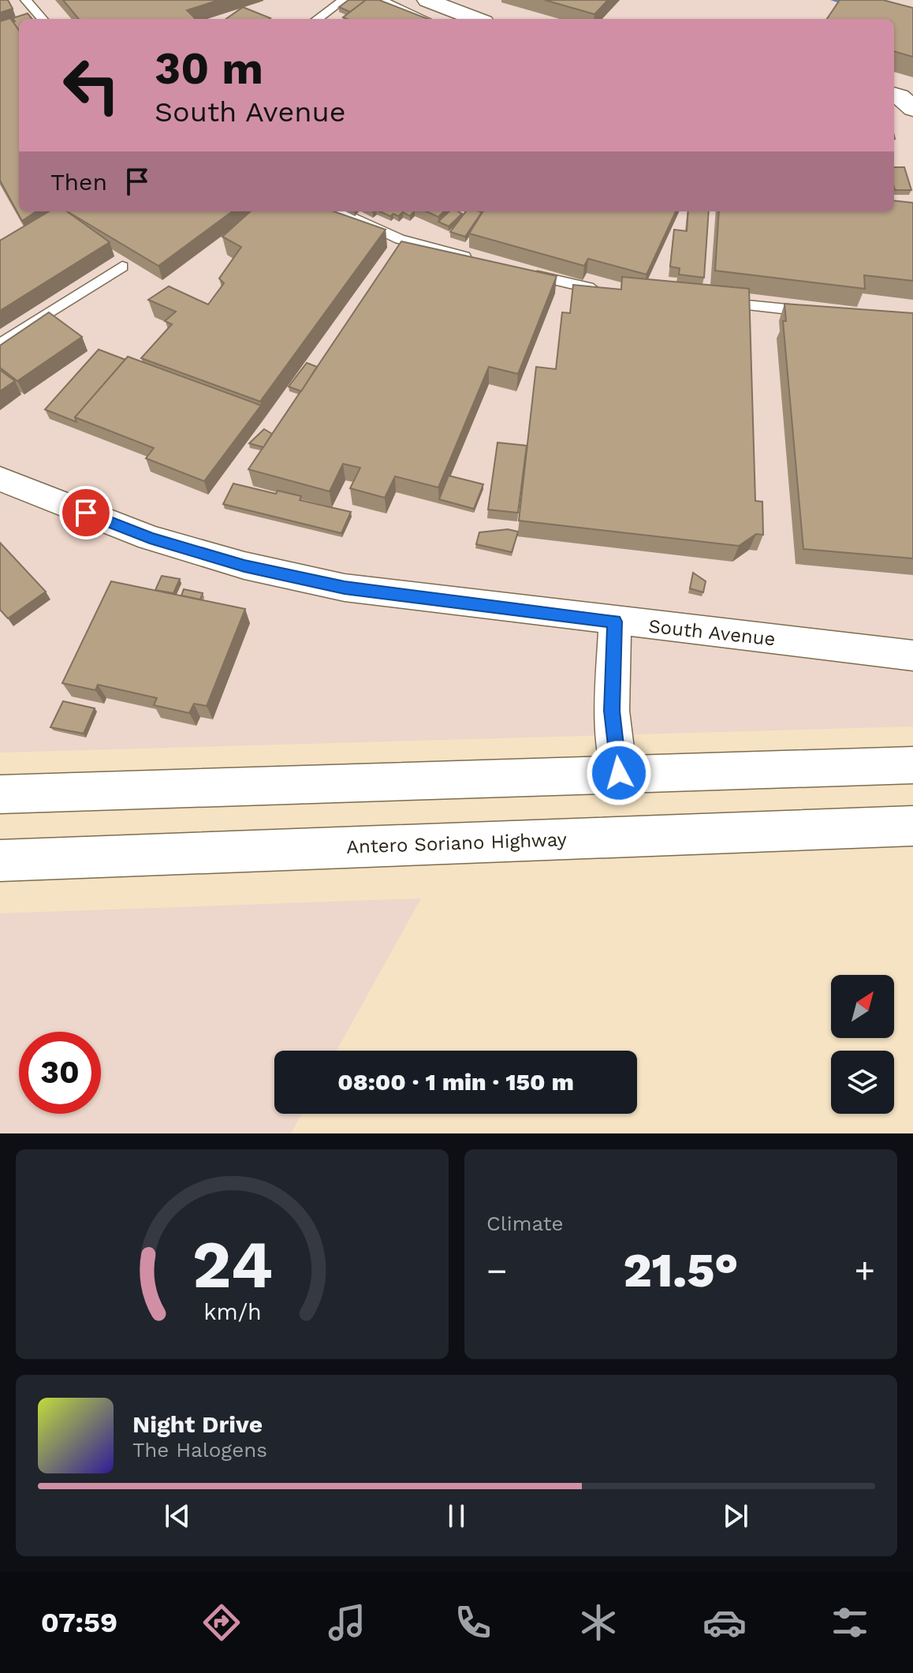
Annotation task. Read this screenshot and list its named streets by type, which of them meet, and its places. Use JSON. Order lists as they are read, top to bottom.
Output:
{
  "streets": {
    "main road": ["Antero Soriano Highway"],
    "street": ["South Avenue"]
  },
  "north": "top right",
  "page": {
    "turn": ["30 m", "South Avenue"],
    "then": "Then",
    "limit": "30",
    "trip": "08:00 · 1 min · 150 m",
    "tile": "Climate",
    "heat": ["−", "21.5°", "+"],
    "song": ["Night Drive", "The Halogens"],
    "tabs": "07:59",
    "gauge": ["24", "km/h"]
  }
}
